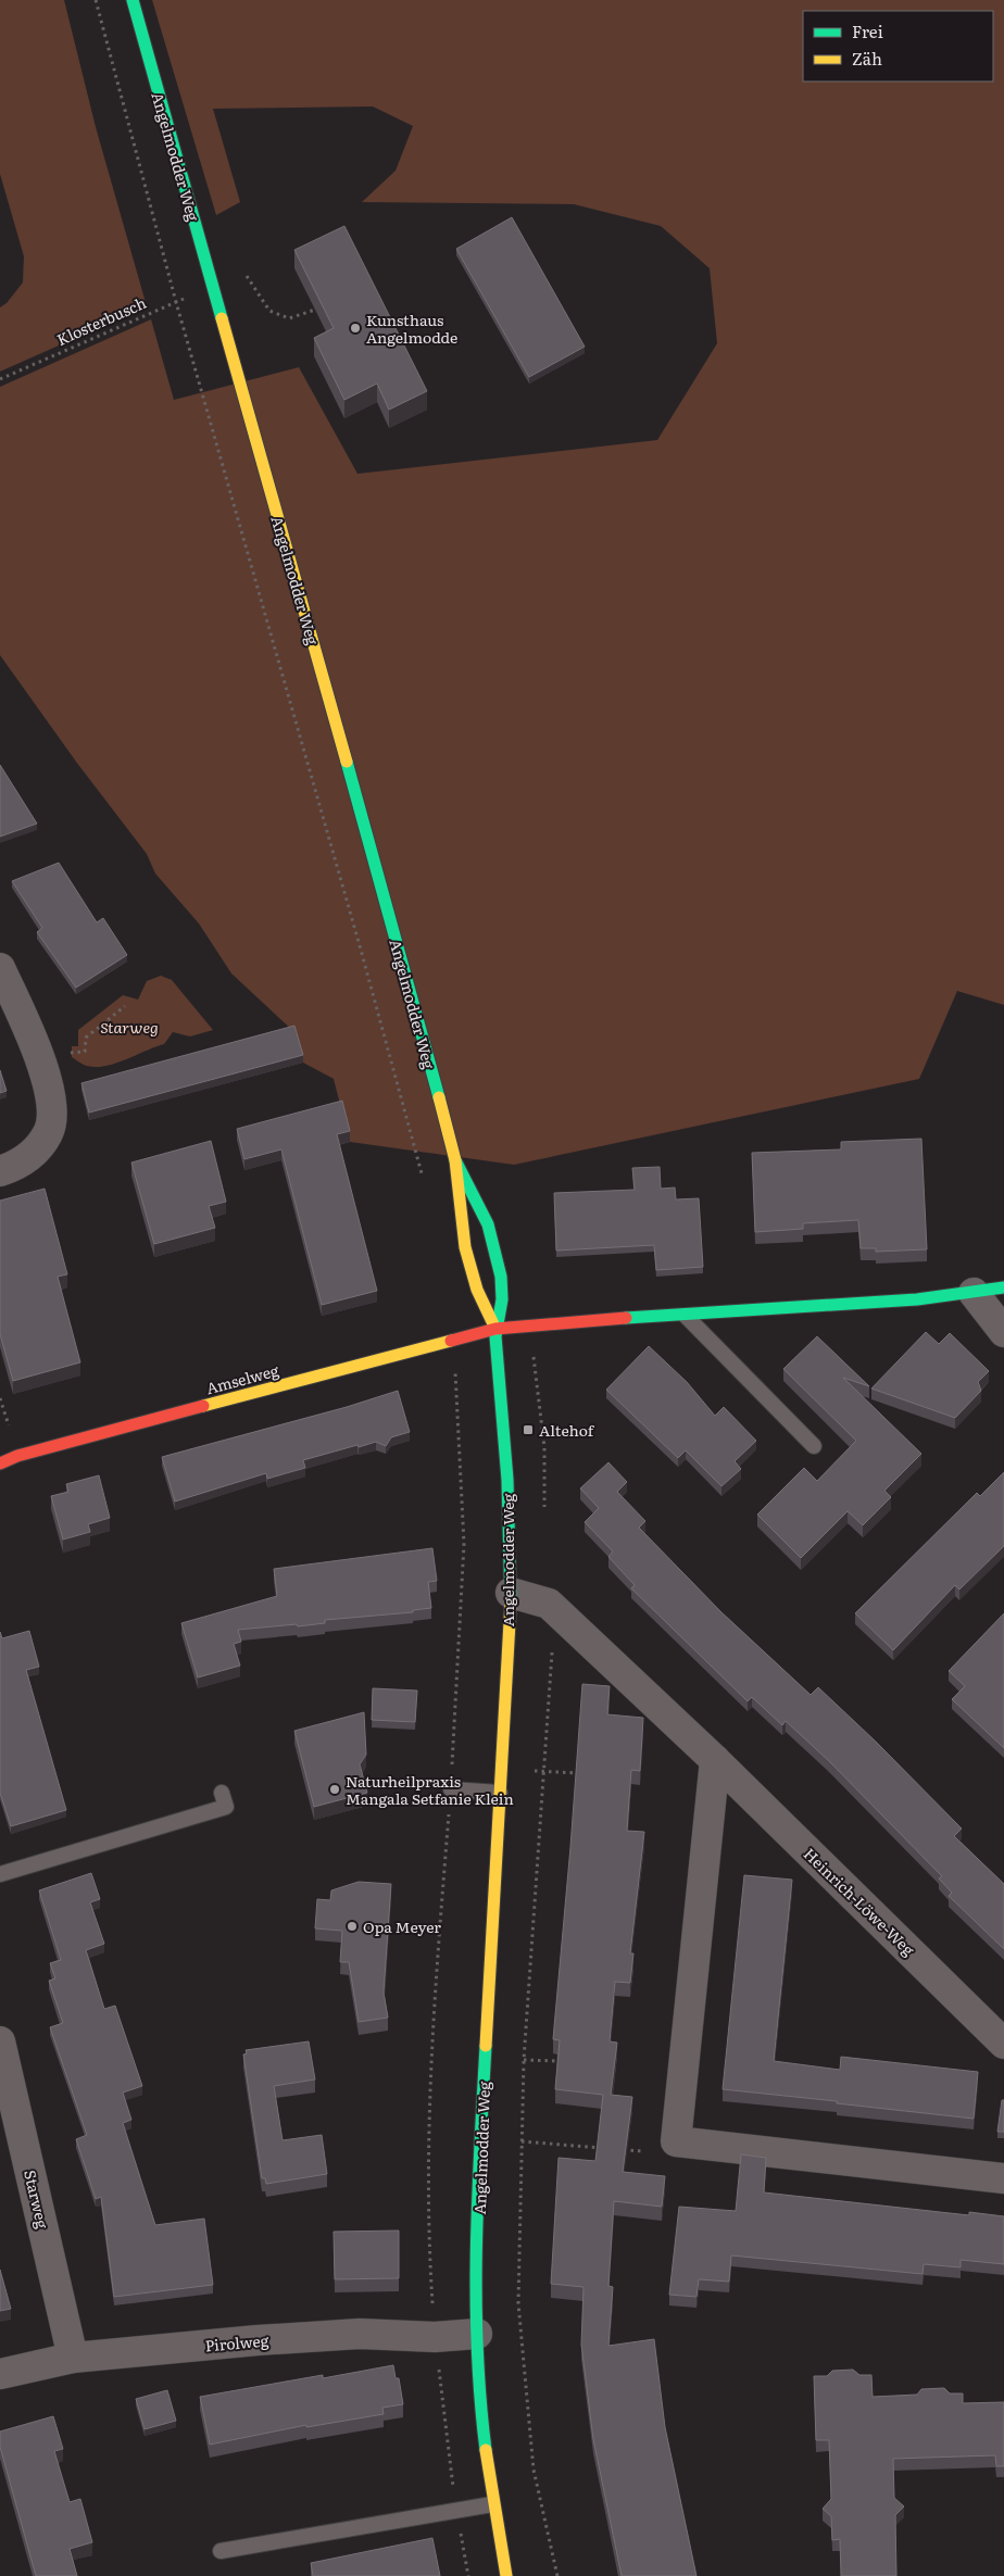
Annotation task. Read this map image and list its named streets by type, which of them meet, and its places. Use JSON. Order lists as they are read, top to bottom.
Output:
{
  "streets": {
    "street": [
      "Angelmodder Weg",
      "Amselweg",
      "Heinrich-Löwe-Weg",
      "Starweg",
      "Pirolweg"
    ],
    "path": ["Klosterbusch"]
  },
  "crossings": [
    ["Angelmodder Weg", "Klosterbusch"],
    ["Angelmodder Weg", "Amselweg"],
    ["Angelmodder Weg", "Heinrich-Löwe-Weg"],
    ["Angelmodder Weg", "Pirolweg"],
    ["Starweg", "Pirolweg"]
  ],
  "parks": ["Starweg"],
  "places": {
    "other": ["Kunsthaus Angelmodde", "Naturheilpraxis Mangala Setfanie Klein", "Opa Meyer"],
    "transit": ["Altehof"]
  },
  "legend": ["Frei", "Zäh"]
}
